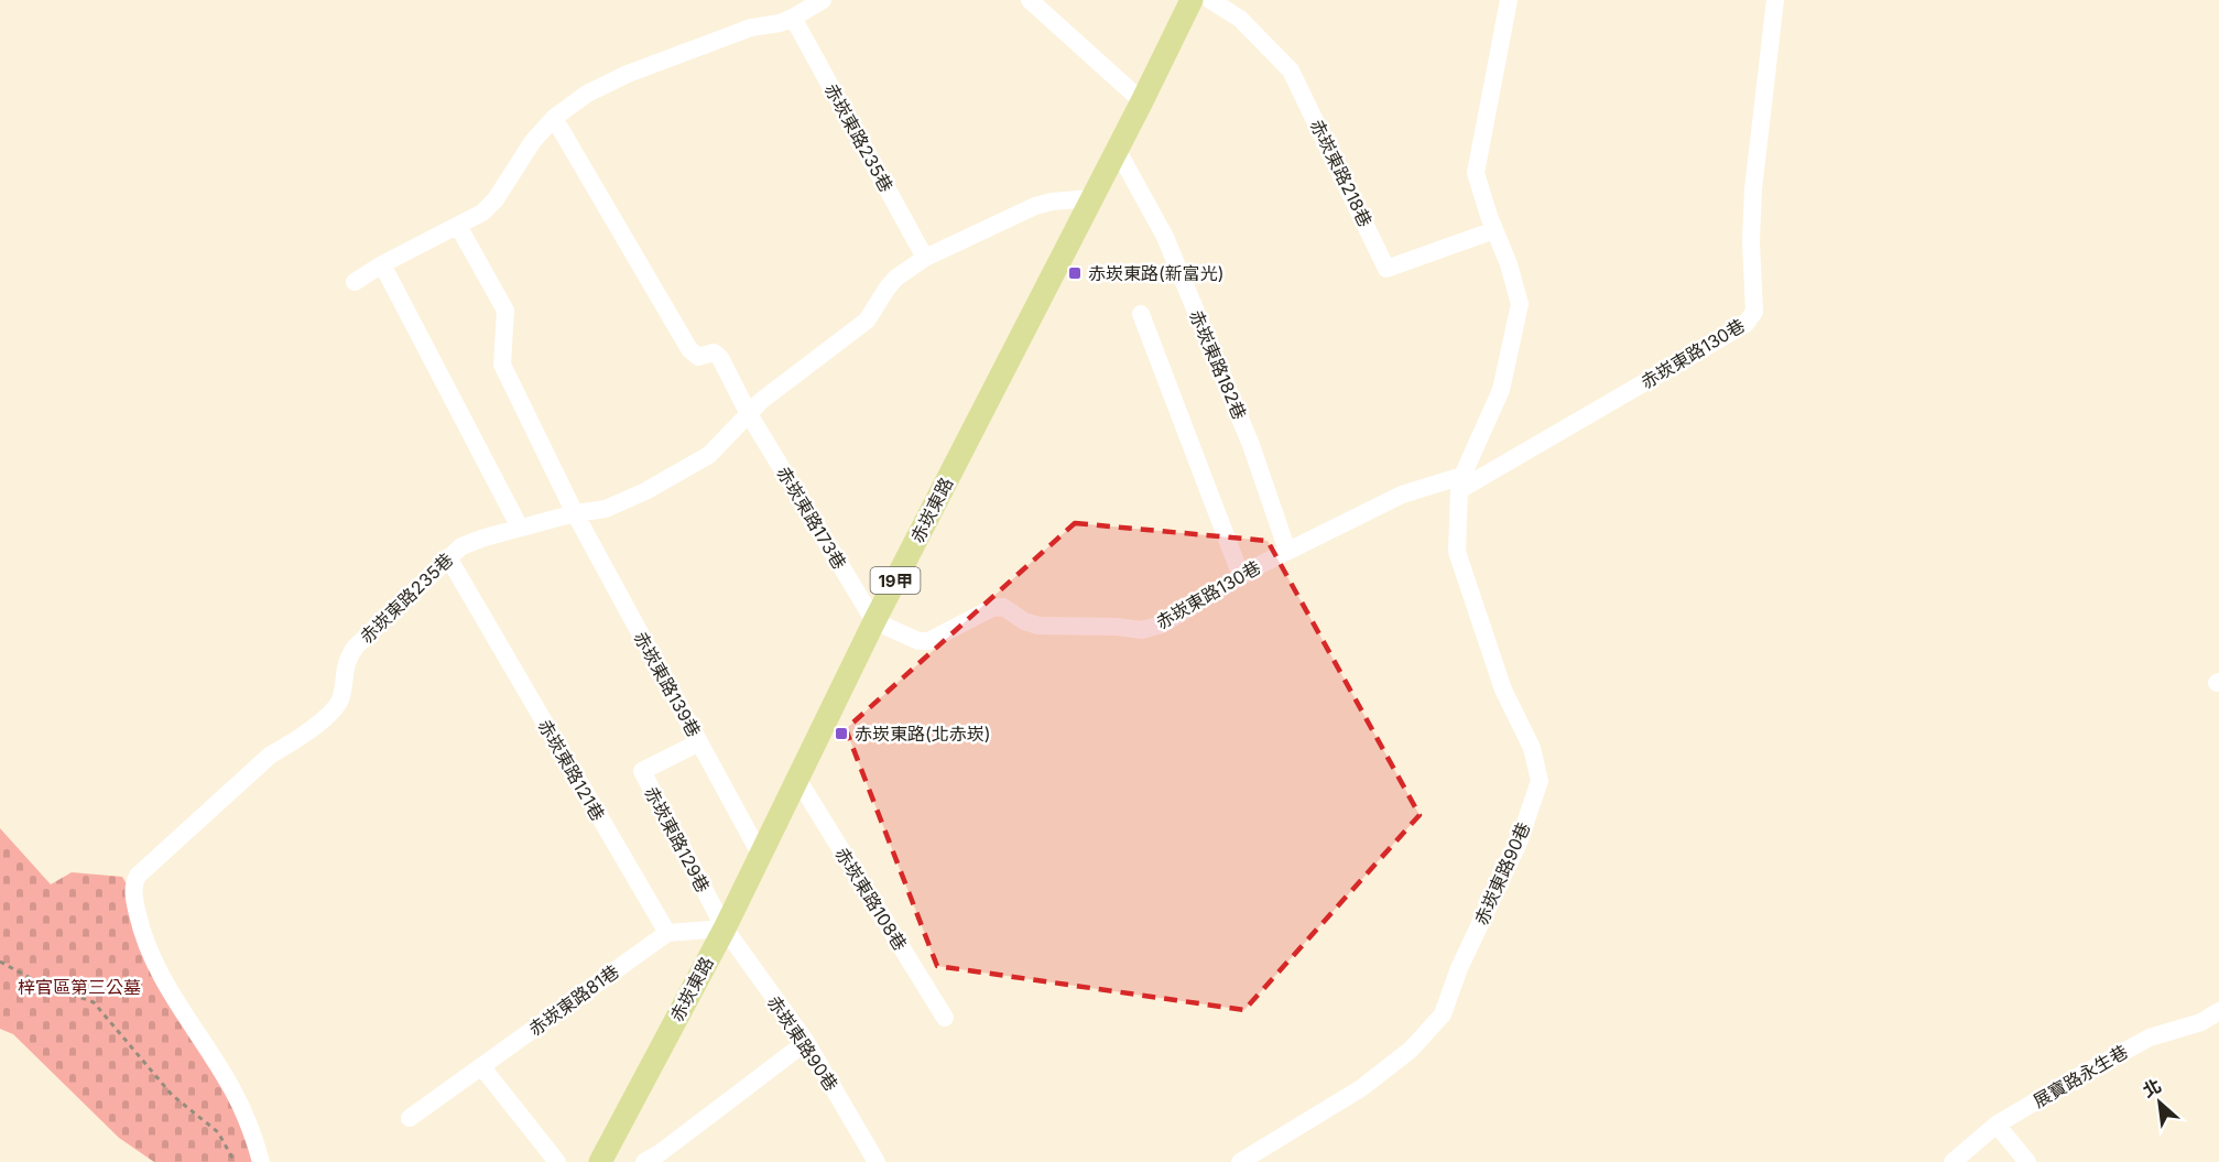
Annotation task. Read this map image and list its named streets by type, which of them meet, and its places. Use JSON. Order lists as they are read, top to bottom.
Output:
{
  "streets": {
    "main road": ["赤崁東路", "19甲"],
    "street": [
      "赤崁東路235巷",
      "赤崁東路218巷",
      "赤崁東路130巷",
      "赤崁東路182巷",
      "赤崁東路173巷",
      "赤崁東路139巷",
      "赤崁東路121巷",
      "赤崁東路129巷",
      "赤崁東路90巷",
      "赤崁東路108巷",
      "赤崁東路81巷",
      "展寶路永生巷"
    ]
  },
  "crossings": [
    ["赤崁東路235巷", "赤崁東路"],
    ["赤崁東路235巷", "赤崁東路173巷"],
    ["赤崁東路235巷", "赤崁東路139巷"],
    ["赤崁東路235巷", "赤崁東路121巷"],
    ["赤崁東路130巷", "赤崁東路182巷"],
    ["赤崁東路130巷", "赤崁東路"],
    ["赤崁東路130巷", "赤崁東路173巷"],
    ["赤崁東路130巷", "赤崁東路90巷"],
    ["赤崁東路182巷", "赤崁東路"],
    ["赤崁東路", "赤崁東路173巷"],
    ["赤崁東路", "赤崁東路139巷"],
    ["赤崁東路", "赤崁東路129巷"],
    ["赤崁東路", "赤崁東路90巷"],
    ["赤崁東路", "赤崁東路108巷"],
    ["赤崁東路139巷", "赤崁東路129巷"],
    ["赤崁東路121巷", "赤崁東路81巷"],
    ["赤崁東路129巷", "赤崁東路90巷"]
  ],
  "parks": ["梓官區第三公墓"],
  "places": {
    "transit": ["赤崁東路(新富光)", "赤崁東路(北赤崁)"]
  },
  "north": "top left"
}
